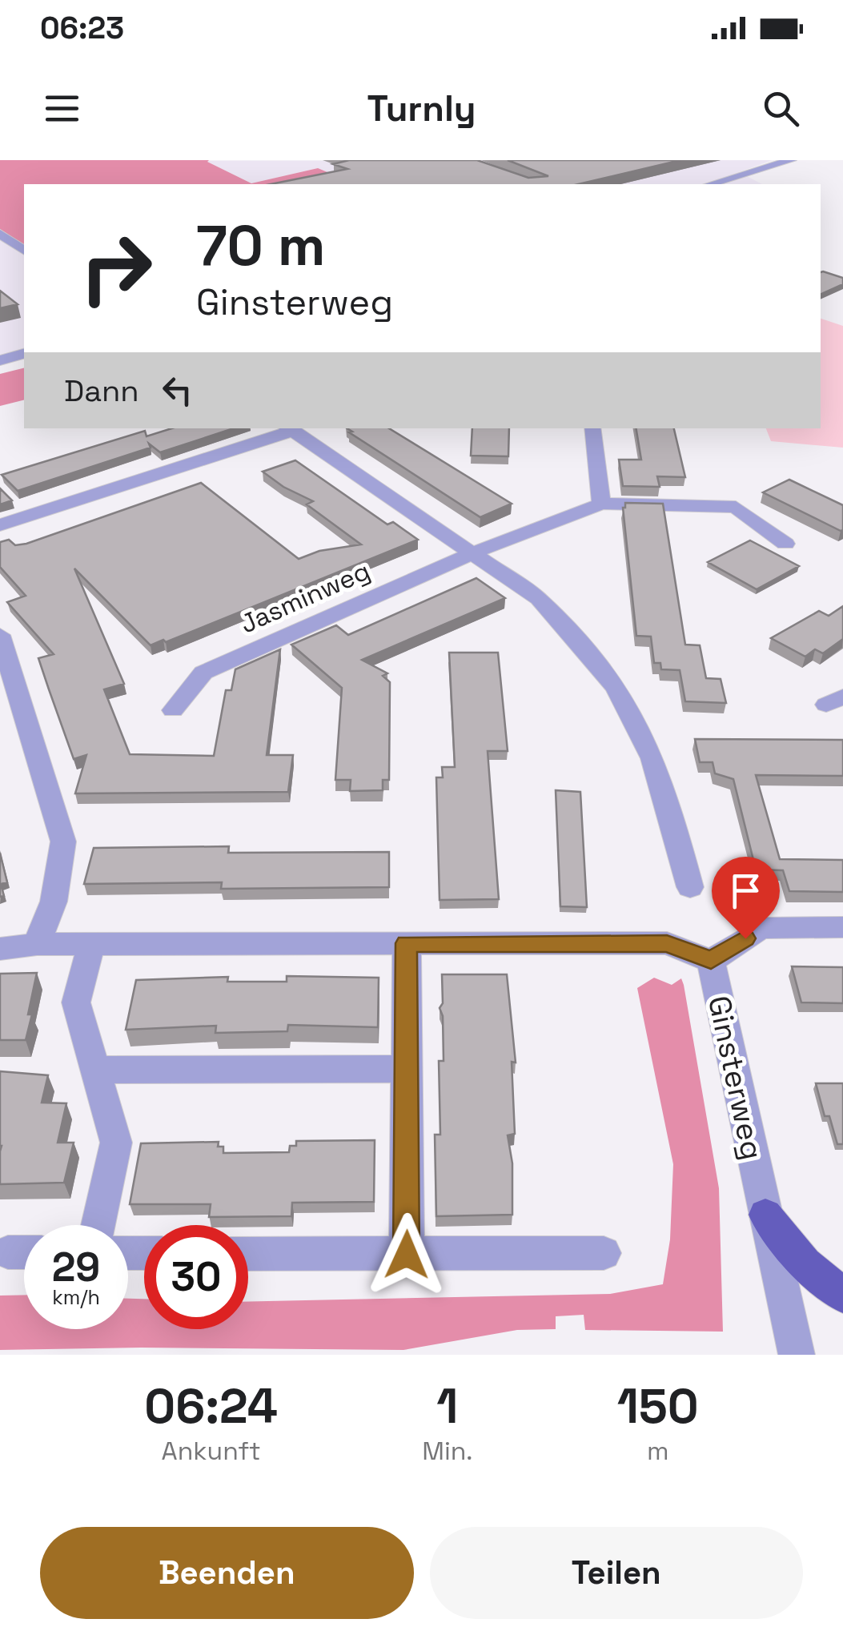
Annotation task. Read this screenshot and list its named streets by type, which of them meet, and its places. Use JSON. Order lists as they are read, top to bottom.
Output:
{
  "streets": {
    "street": ["Jasminweg", "Ginsterweg"]
  },
  "page": {
    "status": "06:23",
    "header": "Turnly",
    "turn": ["70 m", "Ginsterweg"],
    "then": "Dann",
    "speed": "29 km/h",
    "limit": "30",
    "eta": [
      "06:24",
      "Ankunft",
      "1",
      "Min.",
      "150",
      "m"
    ],
    "buttons": ["Beenden", "Teilen"]
  }
}
